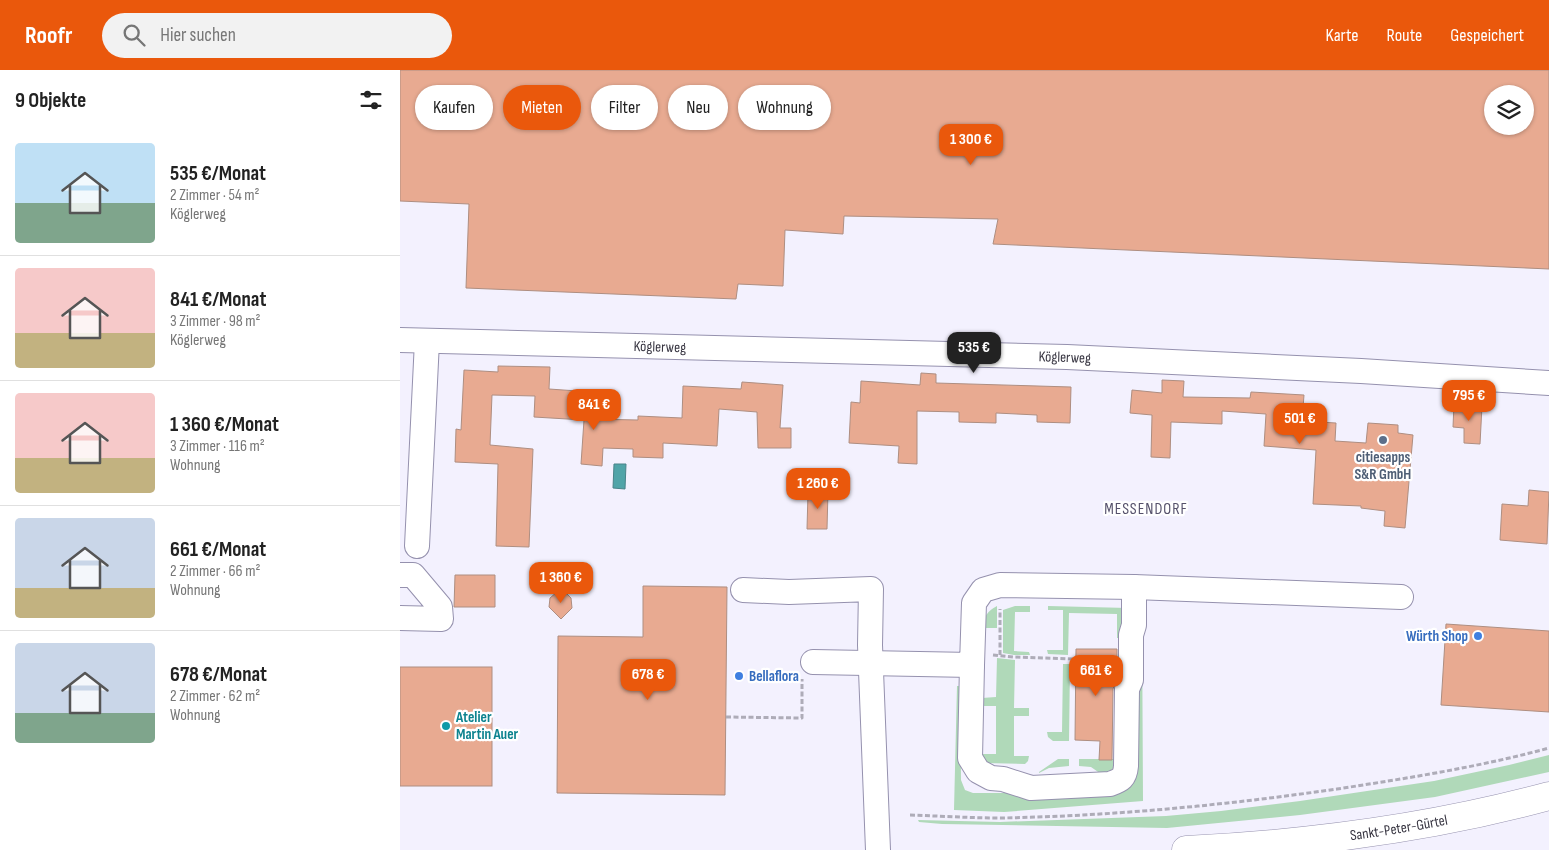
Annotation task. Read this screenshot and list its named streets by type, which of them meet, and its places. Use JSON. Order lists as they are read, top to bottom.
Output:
{
  "streets": {
    "main road": ["Sankt-Peter-Gürtel"],
    "street": ["Köglerweg"]
  },
  "districts": ["MESSENDORF"],
  "places": [
    "citiesapps S&R GmbH",
    "Würth Shop",
    "Bellaflora",
    "Atelier Martin Auer"
  ],
  "page": {
    "header": "Roofr",
    "search": "Hier suchen",
    "nav": ["Karte", "Route", "Gespeichert"],
    "heading": "9 Objekte",
    "chip": [
      "Kaufen",
      "Mieten",
      "Filter",
      "Neu",
      "Wohnung"
    ],
    "price": [
      "1 300 €",
      "535 €",
      "795 €",
      "841 €",
      "501 €",
      "1 260 €",
      "1 360 €",
      "661 €",
      "678 €"
    ],
    "list": [
      {
        "name": "535 €/Monat",
        "note": "2 Zimmer · 54 m² · Köglerweg"
      },
      {
        "name": "841 €/Monat",
        "note": "3 Zimmer · 98 m² · Köglerweg"
      },
      {
        "name": "1 360 €/Monat",
        "note": "3 Zimmer · 116 m² · Wohnung"
      },
      {
        "name": "661 €/Monat",
        "note": "2 Zimmer · 66 m² · Wohnung"
      },
      {
        "name": "678 €/Monat",
        "note": "2 Zimmer · 62 m² · Wohnung"
      }
    ]
  }
}
